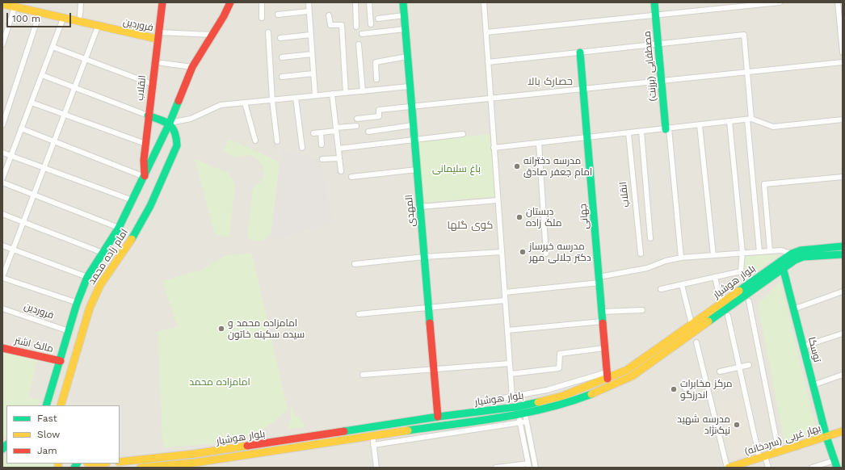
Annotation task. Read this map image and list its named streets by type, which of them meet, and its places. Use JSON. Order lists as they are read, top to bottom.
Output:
{
  "streets": {
    "street": [
      "فروردین",
      "مصطفایی (برزنت)",
      "انقلاب",
      "المهدی",
      "جهانی",
      "امام زاده محمد",
      "بلوار هوشیار",
      "مالک اشتر",
      "توسکا",
      "بهار غربی (سردخانه)"
    ]
  },
  "crossings": [
    ["فروردین", "انقلاب"],
    ["فروردین", "امام زاده محمد"],
    ["انقلاب", "امام زاده محمد"],
    ["المهدی", "بلوار هوشیار"],
    ["جهانی", "بلوار هوشیار"],
    ["امام زاده محمد", "مالک اشتر"],
    ["بلوار هوشیار", "توسکا"],
    ["توسکا", "بهار غربی (سردخانه)"]
  ],
  "districts": ["حصارک بالا", "کوی گلها"],
  "parks": ["باغ سلیمانی", "امامزاده محمد"],
  "places": [
    "مدرسه دخترانه امام جعفر صادق",
    "دبستان ملک زاده",
    "مدرسه خیرساز دکتر جلالی مهر",
    "امامزاده محمد و سیده سکینه خاتون",
    "مرکز مخابرات اندرزگو",
    "مدرسه شهید نیک‌نژاد"
  ],
  "legend": ["Fast", "Slow", "Jam"],
  "scale_bar": "100 m"
}
